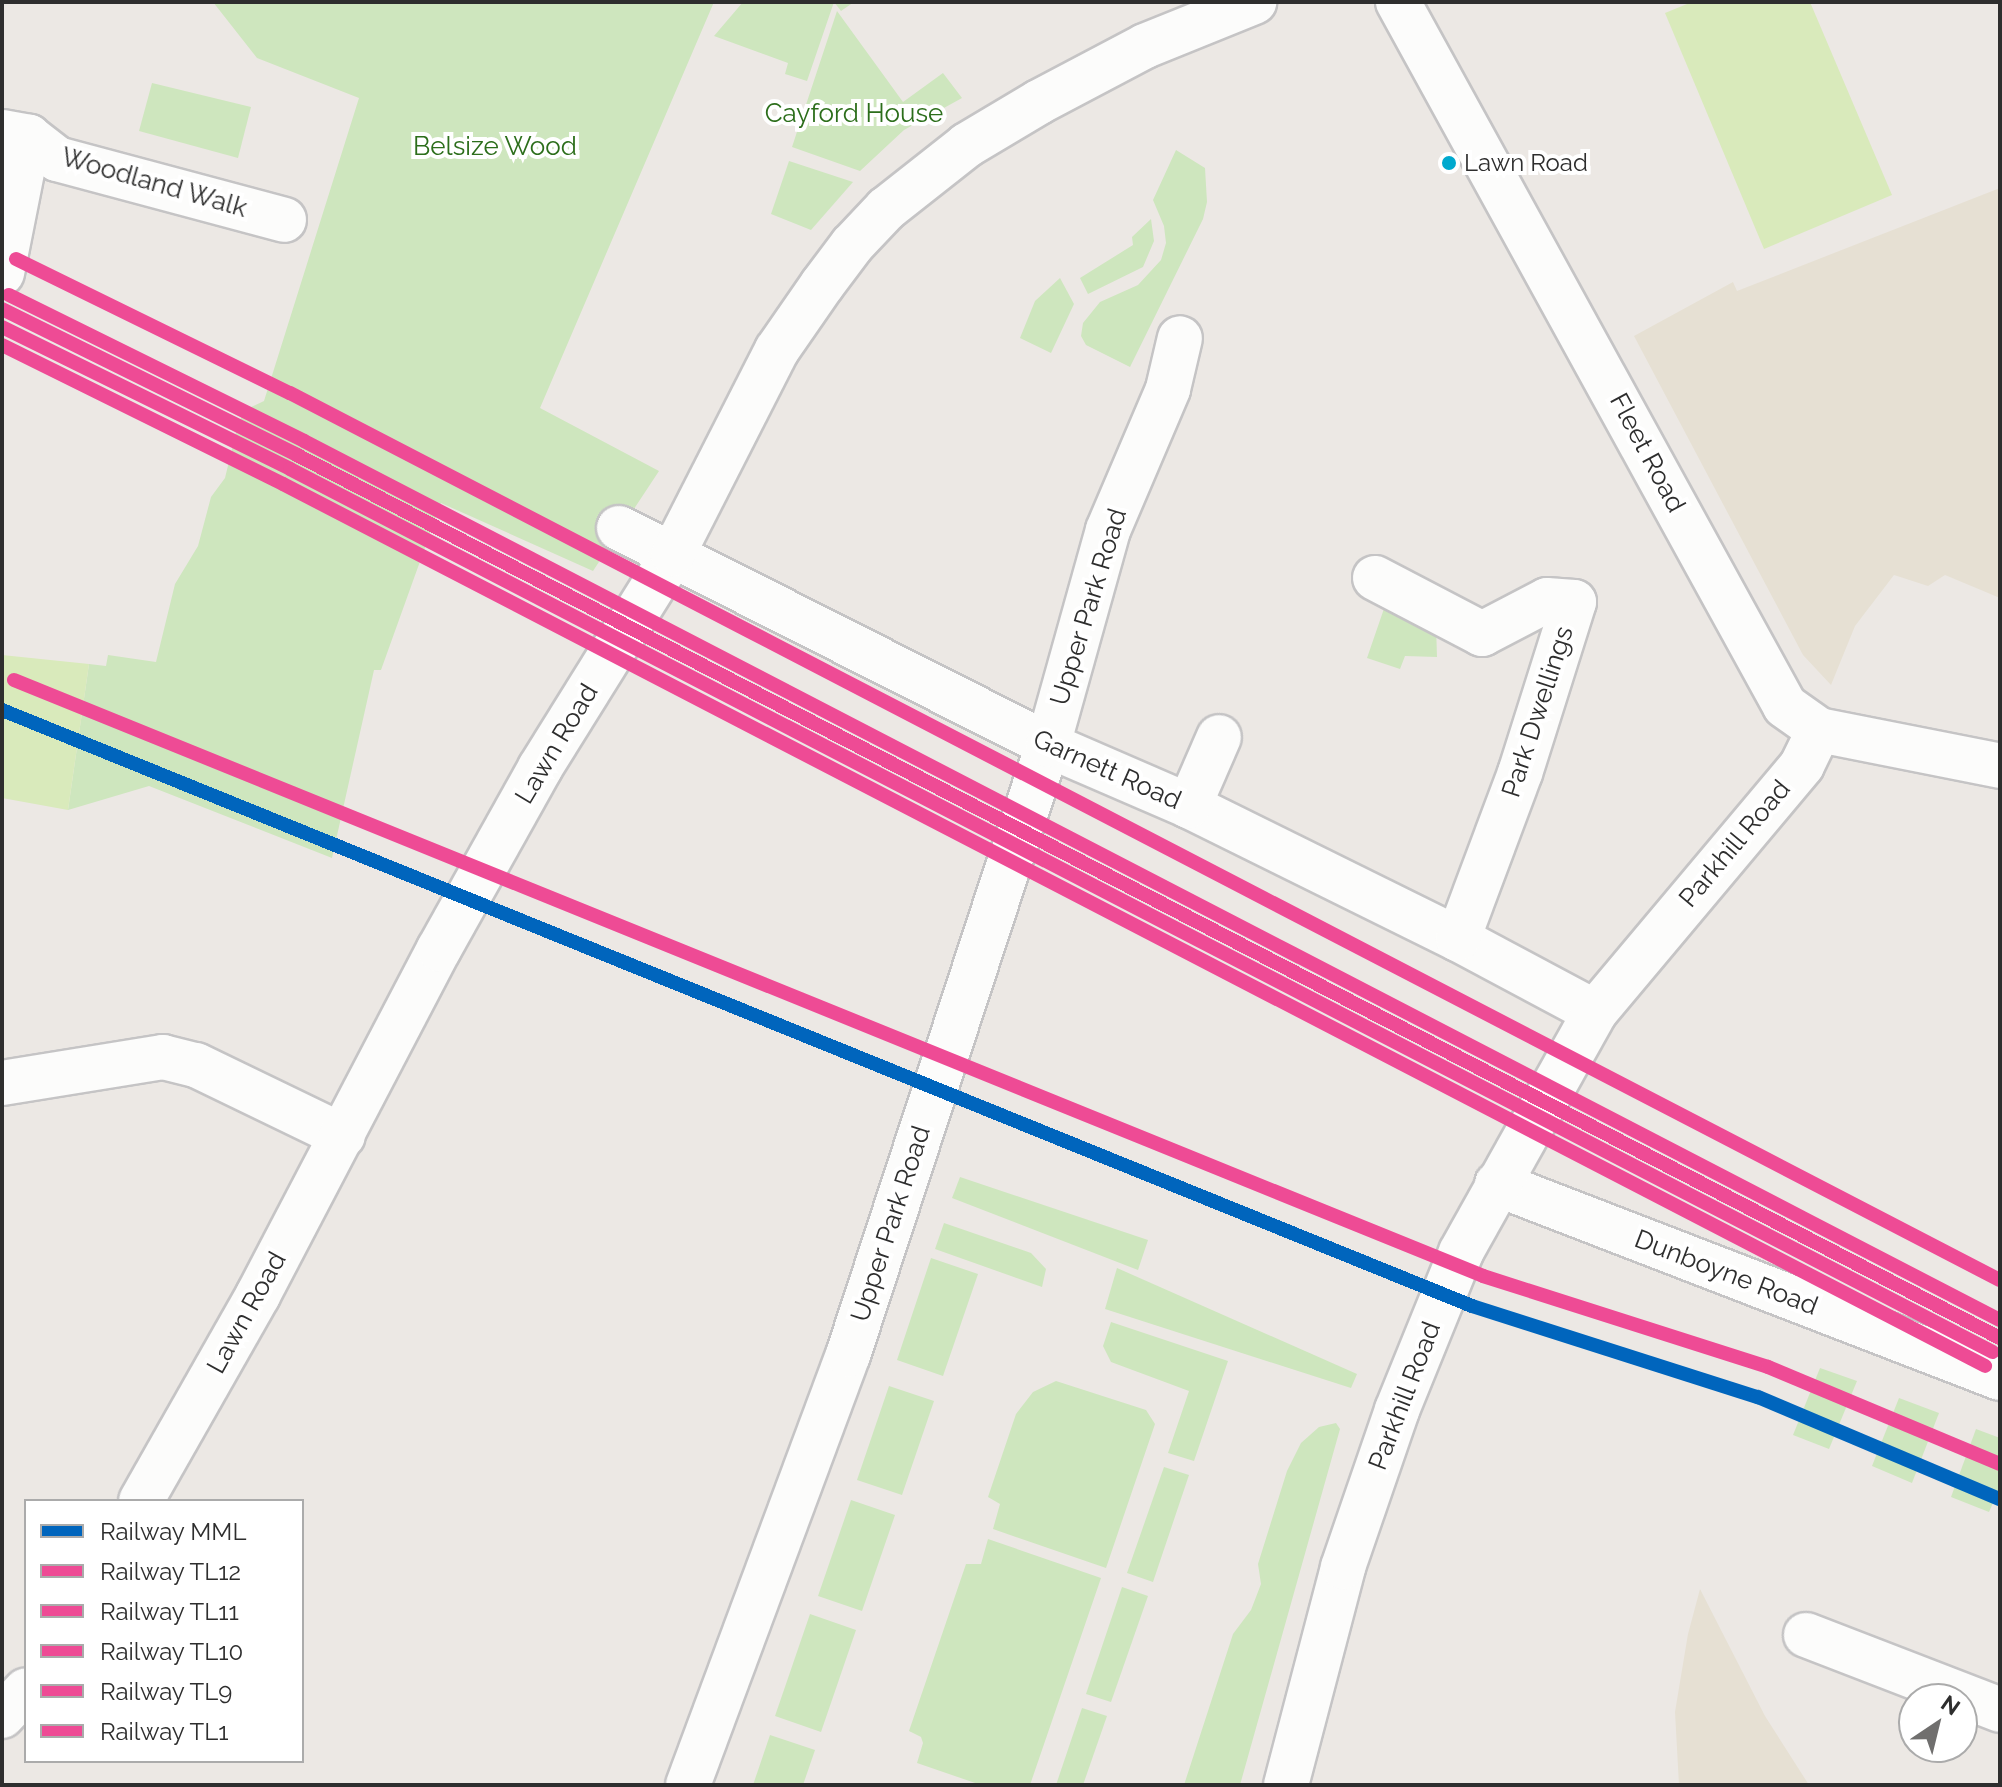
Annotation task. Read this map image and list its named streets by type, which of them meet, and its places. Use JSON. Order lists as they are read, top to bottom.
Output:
{
  "streets": {
    "street": [
      "Woodland Walk",
      "Fleet Road",
      "Upper Park Road",
      "Park Dwellings",
      "Lawn Road",
      "Garnett Road",
      "Parkhill Road",
      "Dunboyne Road"
    ]
  },
  "crossings": [
    ["Fleet Road", "Parkhill Road"],
    ["Upper Park Road", "Garnett Road"],
    ["Park Dwellings", "Garnett Road"],
    ["Lawn Road", "Garnett Road"],
    ["Garnett Road", "Parkhill Road"],
    ["Parkhill Road", "Dunboyne Road"]
  ],
  "parks": ["Cayford House", "Belsize Wood"],
  "places": ["Lawn Road"],
  "lines": [
    "rail line TL1",
    "rail line TL10",
    "rail line TL12",
    "rail line TL11",
    "rail line TL9",
    "rail line MML"
  ],
  "legend": [
    "Railway MML",
    "Railway TL12",
    "Railway TL11",
    "Railway TL10",
    "Railway TL9",
    "Railway TL1"
  ],
  "north": "top right"
}
